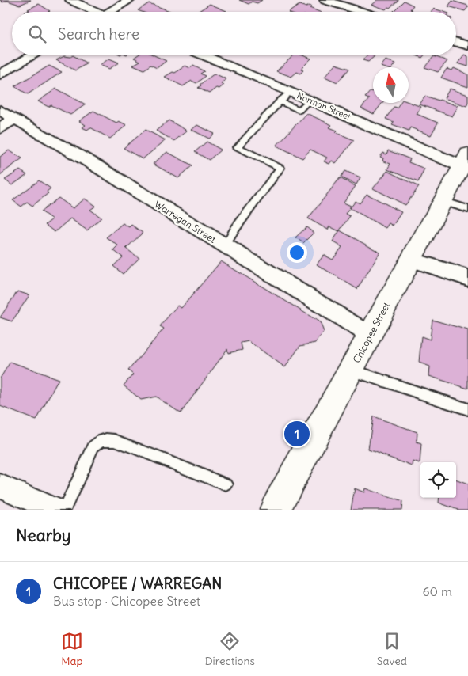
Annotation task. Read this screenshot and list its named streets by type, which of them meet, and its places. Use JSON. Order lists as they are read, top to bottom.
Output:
{
  "streets": {
    "main road": ["Chicopee Street"],
    "street": ["Norman Street", "Warregan Street"]
  },
  "crossings": [
    ["Norman Street", "Chicopee Street"],
    ["Warregan Street", "Chicopee Street"]
  ],
  "north": "top",
  "page": {
    "search": "Search here",
    "pins": "1",
    "heading": "Nearby",
    "list": [
      {
        "mark": "1",
        "name": "CHICOPEE / WARREGAN",
        "note": "Bus stop · Chicopee Street",
        "value": "60 m"
      }
    ],
    "nav": ["Map", "Directions", "Saved"]
  }
}
